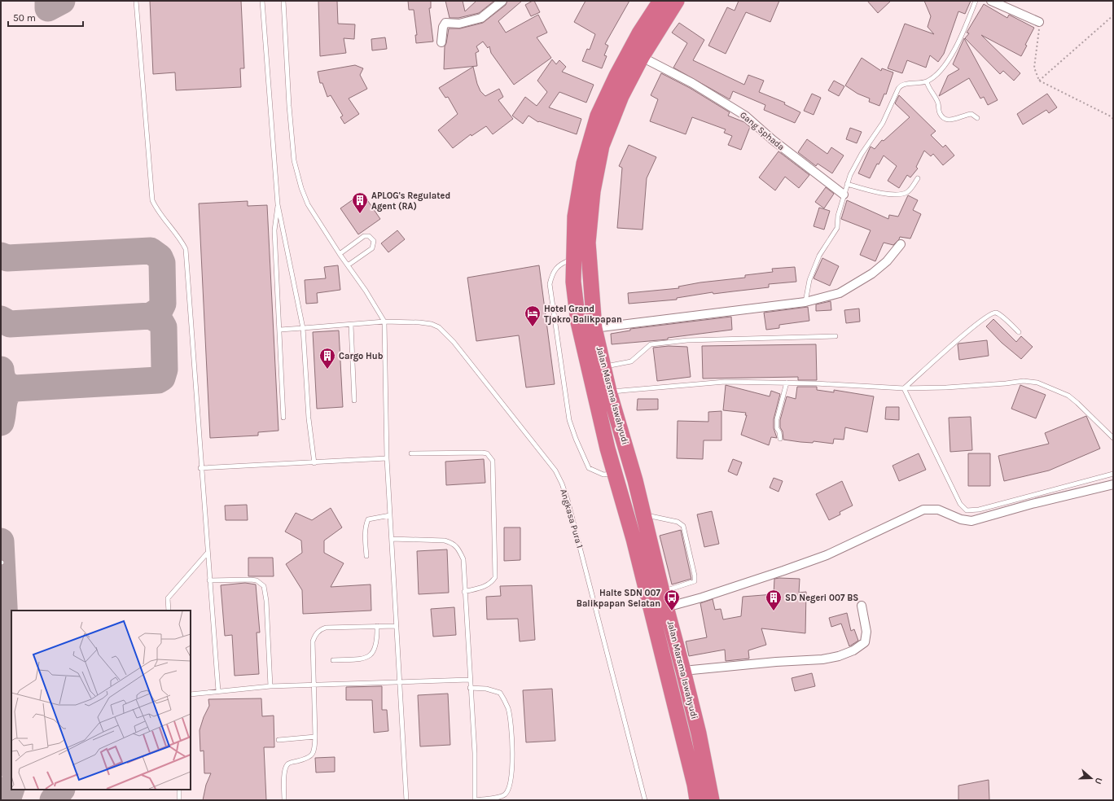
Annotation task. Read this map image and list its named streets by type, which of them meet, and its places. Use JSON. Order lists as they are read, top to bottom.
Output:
{
  "streets": {
    "highway": ["Jalan Marsma Iswahyudi"],
    "street": ["Gang Sphada"],
    "lane": ["Angkasa Pura 1"]
  },
  "crossings": [
    ["Gang Sphada", "Jalan Marsma Iswahyudi"]
  ],
  "places": {
    "building": ["APLOG's Regulated Agent (RA)", "Cargo Hub", "SD Negeri 007 BS"],
    "hotel": ["Hotel Grand Tjokro Balikpapan"],
    "bus stop": ["Halte SDN 007 Balikpapan Selatan"]
  },
  "scale_bar": "50 m",
  "north": "right"
}
